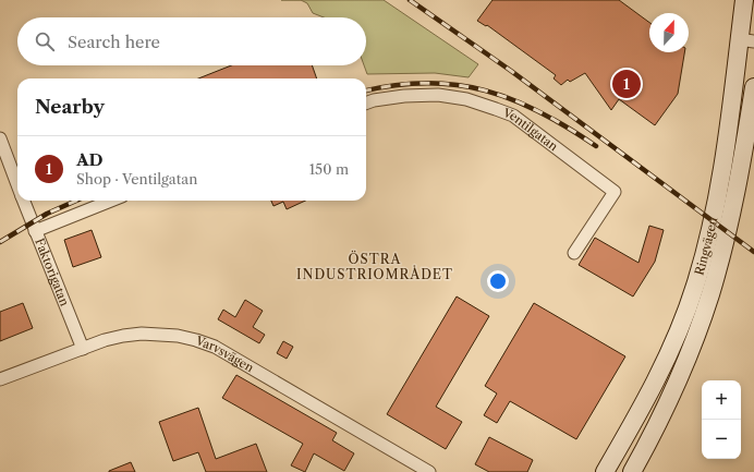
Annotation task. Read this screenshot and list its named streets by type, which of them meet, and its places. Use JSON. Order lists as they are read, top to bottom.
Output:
{
  "streets": {
    "main road": ["Ringvägen"],
    "street": ["Ventilgatan", "Faktorigatan", "Varvsvägen"]
  },
  "crossings": [
    ["Faktorigatan", "Varvsvägen"]
  ],
  "districts": ["ÖSTRA INDUSTRIOMRÅDET"],
  "north": "top",
  "page": {
    "search": "Search here",
    "pins": "1",
    "heading": "Nearby",
    "list": [
      {
        "mark": "1",
        "name": "AD",
        "note": "Shop · Ventilgatan",
        "value": "150 m"
      }
    ],
    "map_buttons": ["+", "−"]
  }
}
